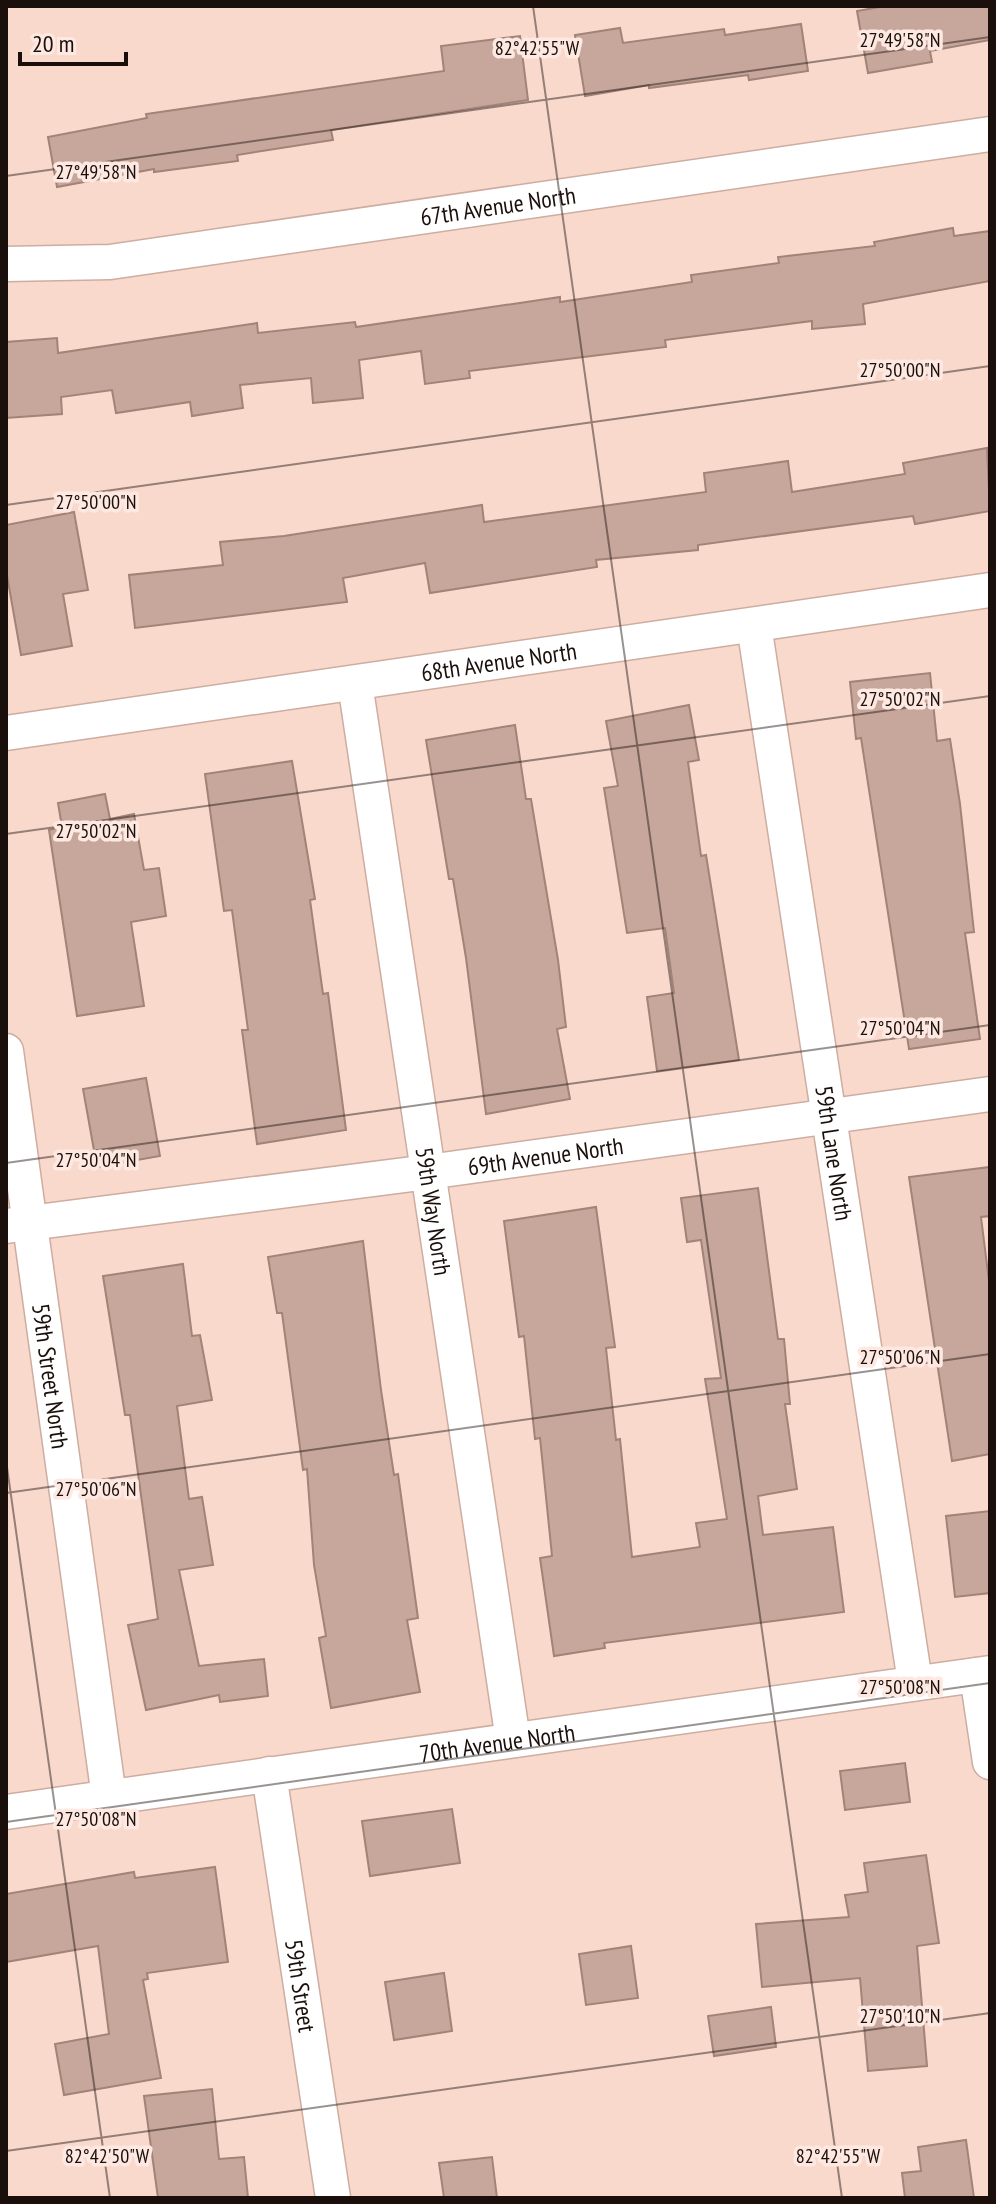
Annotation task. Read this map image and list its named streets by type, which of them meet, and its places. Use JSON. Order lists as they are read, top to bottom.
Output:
{
  "streets": {
    "street": [
      "67th Avenue North",
      "68th Avenue North",
      "59th Lane North",
      "69th Avenue North",
      "59th Way North",
      "59th Street North",
      "70th Avenue North",
      "59th Street"
    ]
  },
  "crossings": [
    ["68th Avenue North", "59th Lane North"],
    ["68th Avenue North", "59th Way North"],
    ["59th Lane North", "69th Avenue North"],
    ["59th Lane North", "70th Avenue North"],
    ["69th Avenue North", "59th Way North"],
    ["69th Avenue North", "59th Street North"],
    ["59th Way North", "70th Avenue North"],
    ["59th Street North", "70th Avenue North"],
    ["70th Avenue North", "59th Street"]
  ],
  "scale_bar": "20 m",
  "coordinates": [
    "27°49'58\"N",
    "82°42'55\"W",
    "27°50'00\"N",
    "27°50'02\"N",
    "27°50'04\"N",
    "27°50'06\"N",
    "27°50'08\"N",
    "27°50'10\"N",
    "82°42'50\"W"
  ]
}
